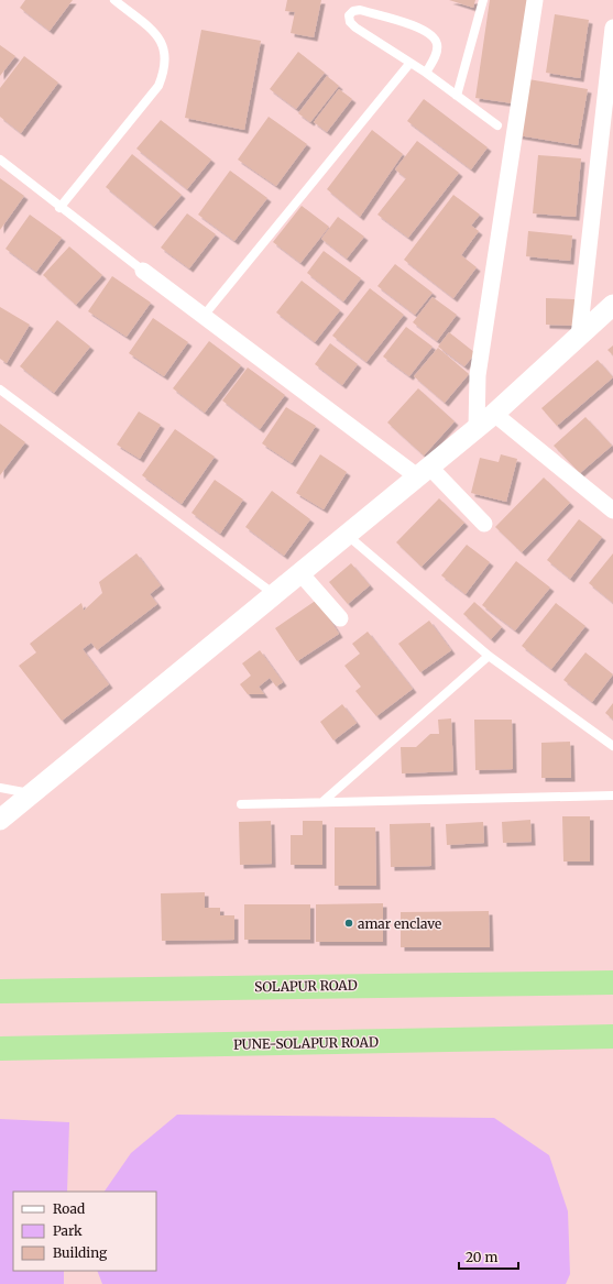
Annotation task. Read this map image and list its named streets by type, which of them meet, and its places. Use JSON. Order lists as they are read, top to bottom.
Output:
{
  "streets": {
    "highway": ["SOLAPUR ROAD", "PUNE-SOLAPUR ROAD"]
  },
  "places": ["amar enclave"],
  "legend": ["Road", "Park", "Building"],
  "scale_bar": "20 m"
}
